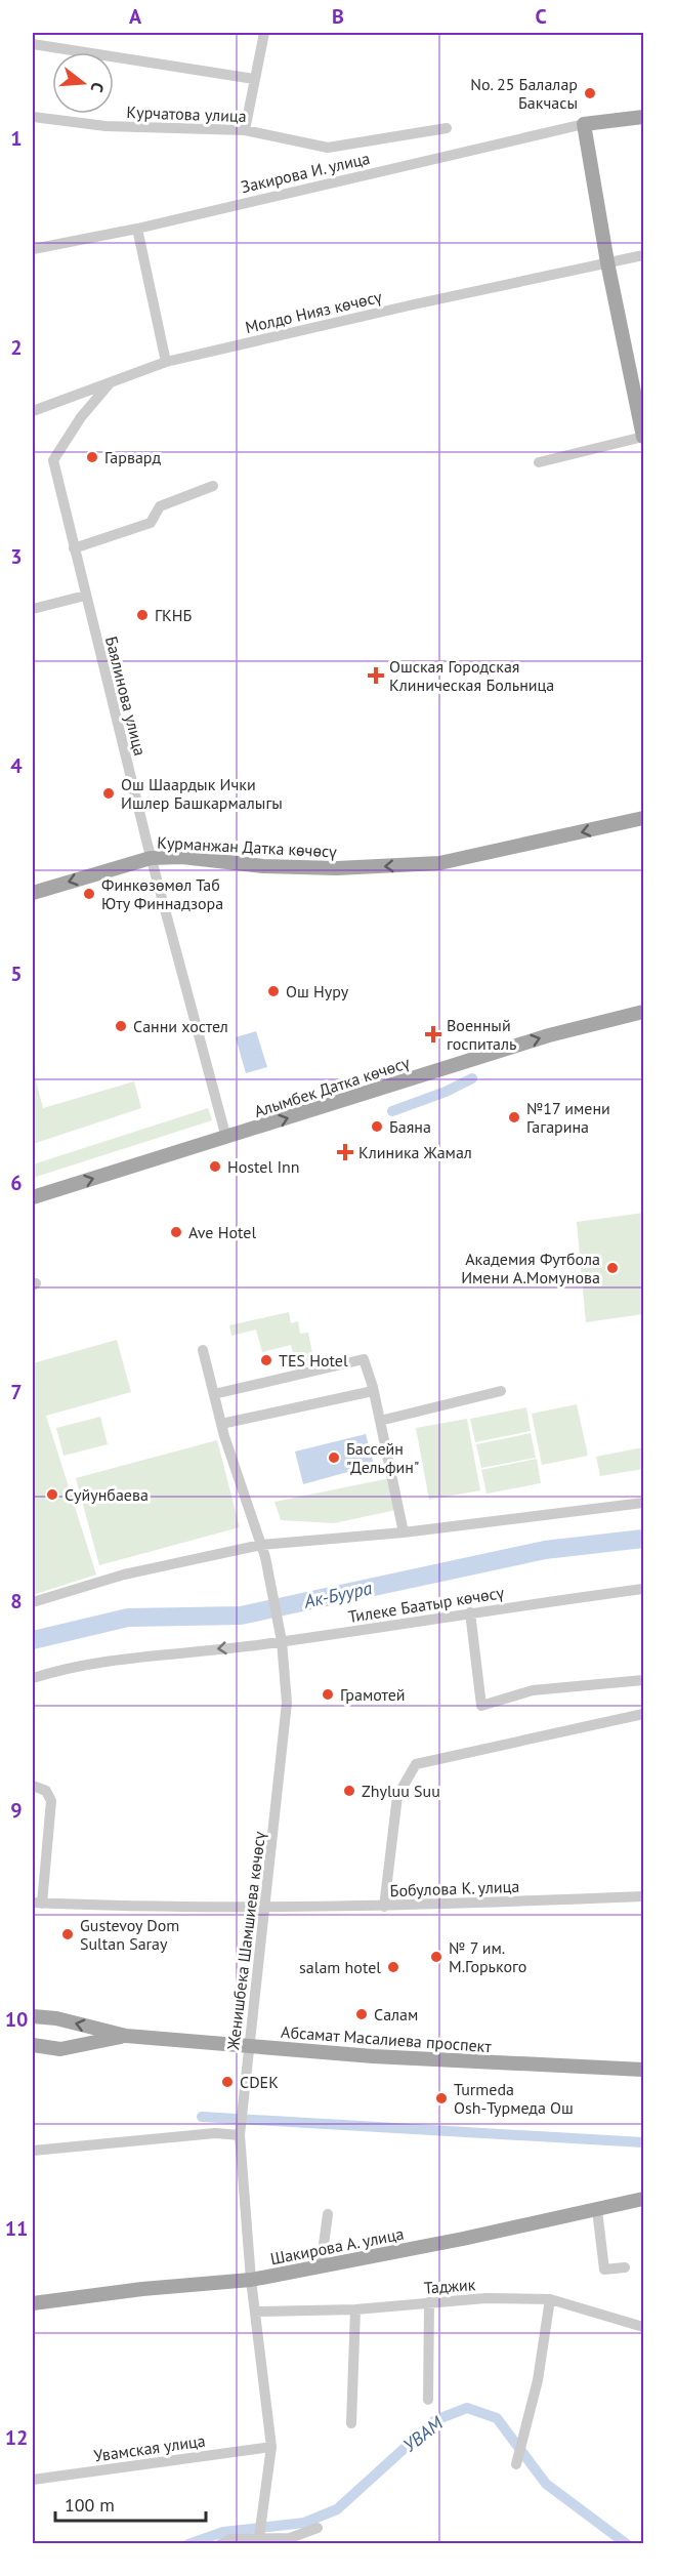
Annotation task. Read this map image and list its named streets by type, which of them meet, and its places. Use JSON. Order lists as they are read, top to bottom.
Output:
{
  "streets": {
    "main road": [
      "Курманжан Датка көчөсү",
      "Алымбек Датка көчөсү",
      "Абсамат Масалиева проспект",
      "Шакирова А. улица"
    ],
    "street": [
      "Курчатова улица",
      "Закирова И. улица",
      "Молдо Нияз көчөсү",
      "Баялинова улица",
      "Тилеке Баатыр көчөсү",
      "Бобулова К. улица",
      "Женишбека Шамшиева көчөсү",
      "Таджик",
      "Увамская улица"
    ]
  },
  "crossings": [
    ["Молдо Нияз көчөсү", "Баялинова улица"],
    ["Баялинова улица", "Курманжан Датка көчөсү"],
    ["Баялинова улица", "Алымбек Датка көчөсү"],
    ["Тилеке Баатыр көчөсү", "Женишбека Шамшиева көчөсү"],
    ["Бобулова К. улица", "Женишбека Шамшиева көчөсү"],
    ["Женишбека Шамшиева көчөсү", "Абсамат Масалиева проспект"],
    ["Женишбека Шамшиева көчөсү", "Шакирова А. улица"],
    ["Женишбека Шамшиева көчөсү", "Таджик"],
    ["Женишбека Шамшиева көчөсү", "Увамская улица"]
  ],
  "one_way": ["Курманжан Датка көчөсү", "Алымбек Датка көчөсү"],
  "water": ["Ак-Буура", "УВАМ"],
  "places": {
    "other": [
      "No. 25 Балалар Бакчасы",
      "Гарвард",
      "ГКНБ",
      "Ош Шаардык Ички Ишлер Башкармалыгы",
      "Финкөзөмөл Таб Юту Финнадзора",
      "Ош Нуру",
      "Санни хостел",
      "№17 имени Гагарина",
      "Баяна",
      "Hostel Inn",
      "Ave Hotel",
      "Академия Футбола Имени А.Момунова",
      "TES Hotel",
      "Бассейн \"Дельфин\"",
      "Суйунбаева",
      "Грамотей",
      "Zhyluu Suu",
      "Gustevoy Dom Sultan Saray",
      "№ 7 им. М.Горького",
      "salam hotel",
      "Салам",
      "CDEK",
      "Turmeda Osh-Турмеда Ош"
    ],
    "health": ["Ошская Городская Клиническая Больница", "Военный госпиталь", "Клиника Жамал"]
  },
  "scale_bar": "100 m",
  "north": "right",
  "grid": {
    "columns": ["A", "B", "C"],
    "rows": [
      "1",
      "2",
      "3",
      "4",
      "5",
      "6",
      "7",
      "8",
      "9",
      "10",
      "11",
      "12"
    ]
  }
}
